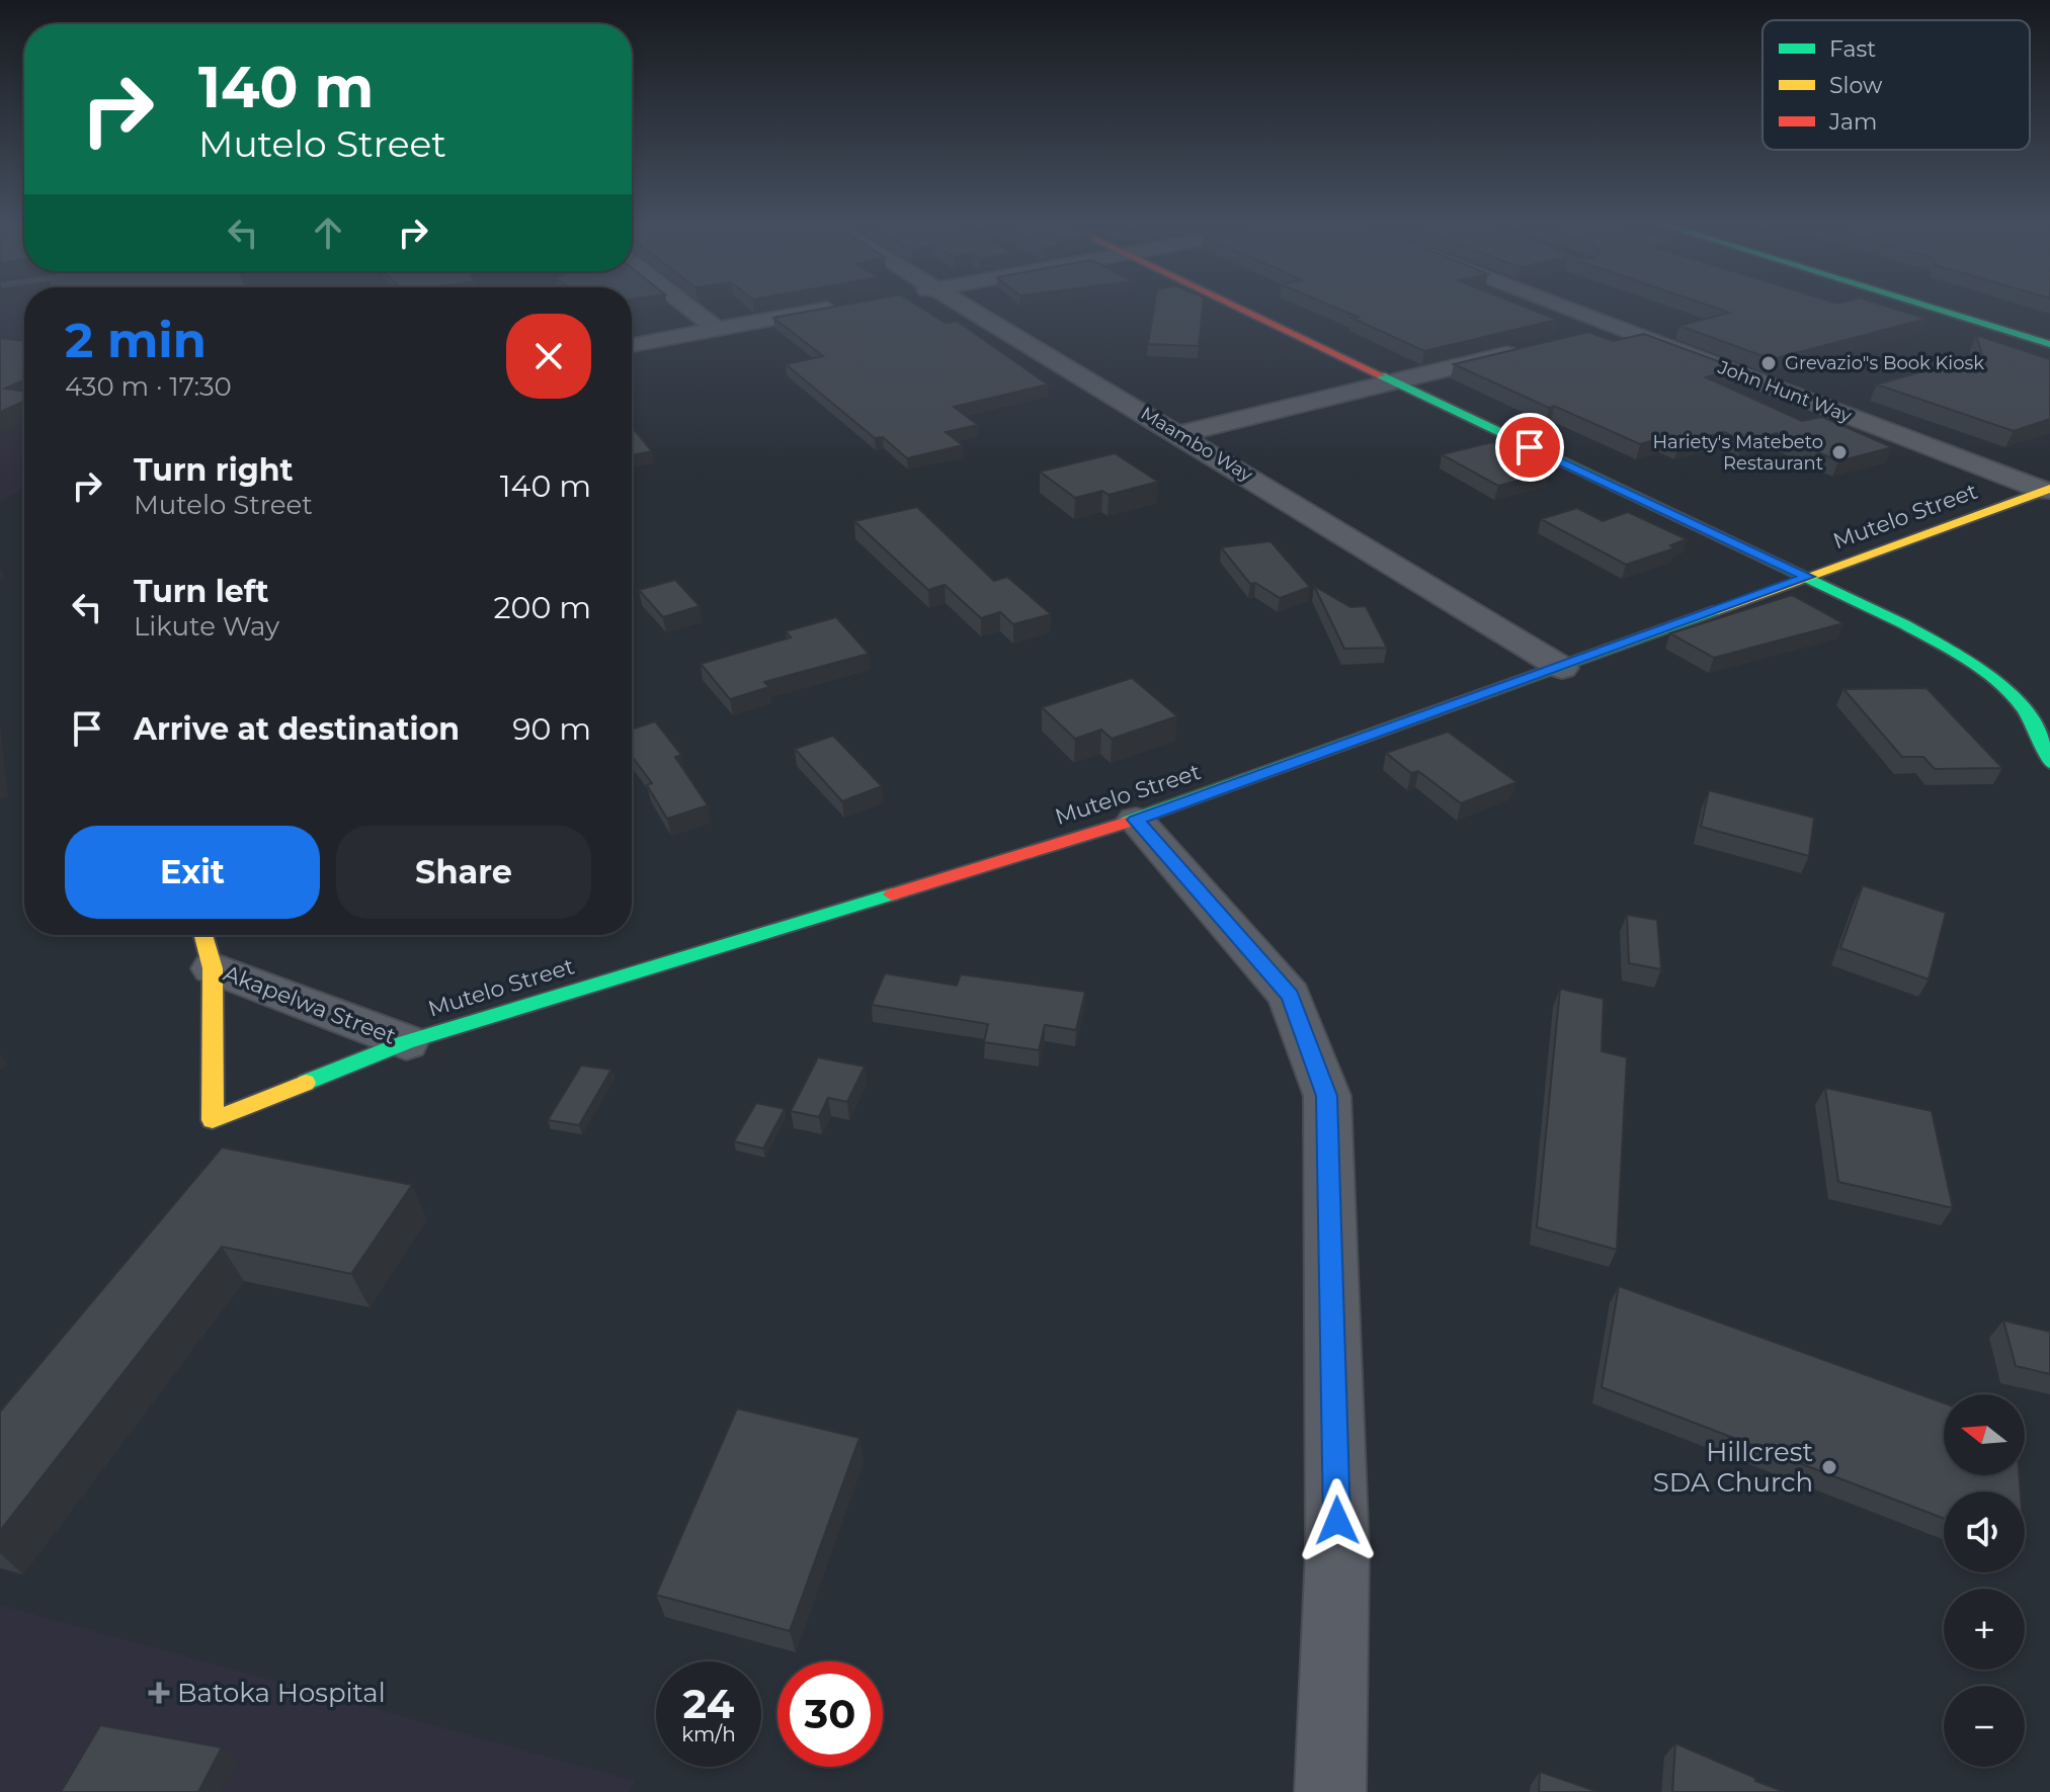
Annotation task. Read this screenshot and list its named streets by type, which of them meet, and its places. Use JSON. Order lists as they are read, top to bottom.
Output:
{
  "streets": {
    "main road": ["Mutelo Street", "Akapelwa Street"],
    "street": ["John Hunt Way", "Maambo Way"]
  },
  "crossings": [
    ["John Hunt Way", "Mutelo Street"],
    ["Maambo Way", "Mutelo Street"],
    ["Mutelo Street", "Akapelwa Street"]
  ],
  "places": {
    "other": ["Grevazio\"s Book Kiosk", "Hariety's Matebeto Restaurant", "Hillcrest SDA Church"],
    "health": ["Batoka Hospital"]
  },
  "legend": ["Fast", "Slow", "Jam"],
  "north": "left",
  "page": {
    "turn": ["140 m", "Mutelo Street"],
    "heading": ["2 min", "430 m · 17:30"],
    "list": [
      {
        "name": "Turn right",
        "note": "Mutelo Street",
        "value": "140 m"
      },
      {
        "name": "Turn left",
        "note": "Likute Way",
        "value": "200 m"
      },
      {
        "name": "Arrive at destination",
        "value": "90 m"
      }
    ],
    "buttons": ["Exit", "Share"],
    "map_buttons": ["+", "−"],
    "speed": "24 km/h",
    "limit": "30"
  }
}
